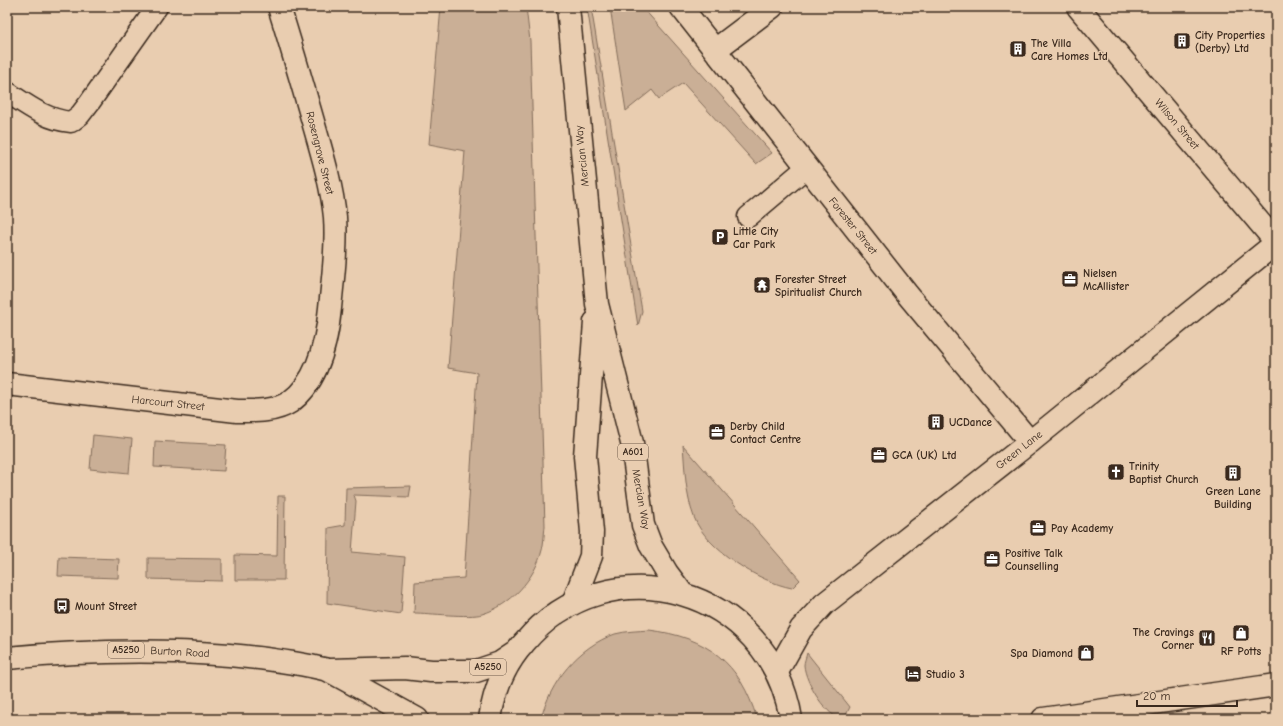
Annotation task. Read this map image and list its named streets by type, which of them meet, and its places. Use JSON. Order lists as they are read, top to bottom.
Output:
{
  "streets": {
    "street": [
      "Wilson Street",
      "Rosengrave Street",
      "Mercian Way",
      "Forester Street",
      "Harcourt Street",
      "Green Lane",
      "A601",
      "A5250",
      "Burton Road"
    ]
  },
  "crossings": [
    ["Wilson Street", "Green Lane"],
    ["Rosengrave Street", "Harcourt Street"],
    ["Forester Street", "Green Lane"]
  ],
  "places": {
    "building": [
      "City Properties (Derby) Ltd",
      "The Villa Care Homes Ltd",
      "UCDance",
      "Green Lane Building"
    ],
    "parking": ["Little City Car Park"],
    "office": [
      "Nielsen McAllister",
      "Derby Child Contact Centre",
      "GCA (UK) Ltd",
      "Pay Academy",
      "Positive Talk Counselling"
    ],
    "temple": ["Forester Street Spiritualist Church"],
    "church": ["Trinity Baptist Church"],
    "bus stop": ["Mount Street"],
    "shop": ["RF Potts", "Spa Diamond"],
    "restaurant": ["The Cravings Corner"],
    "hotel": ["Studio 3"]
  },
  "scale_bar": "20 m"
}
